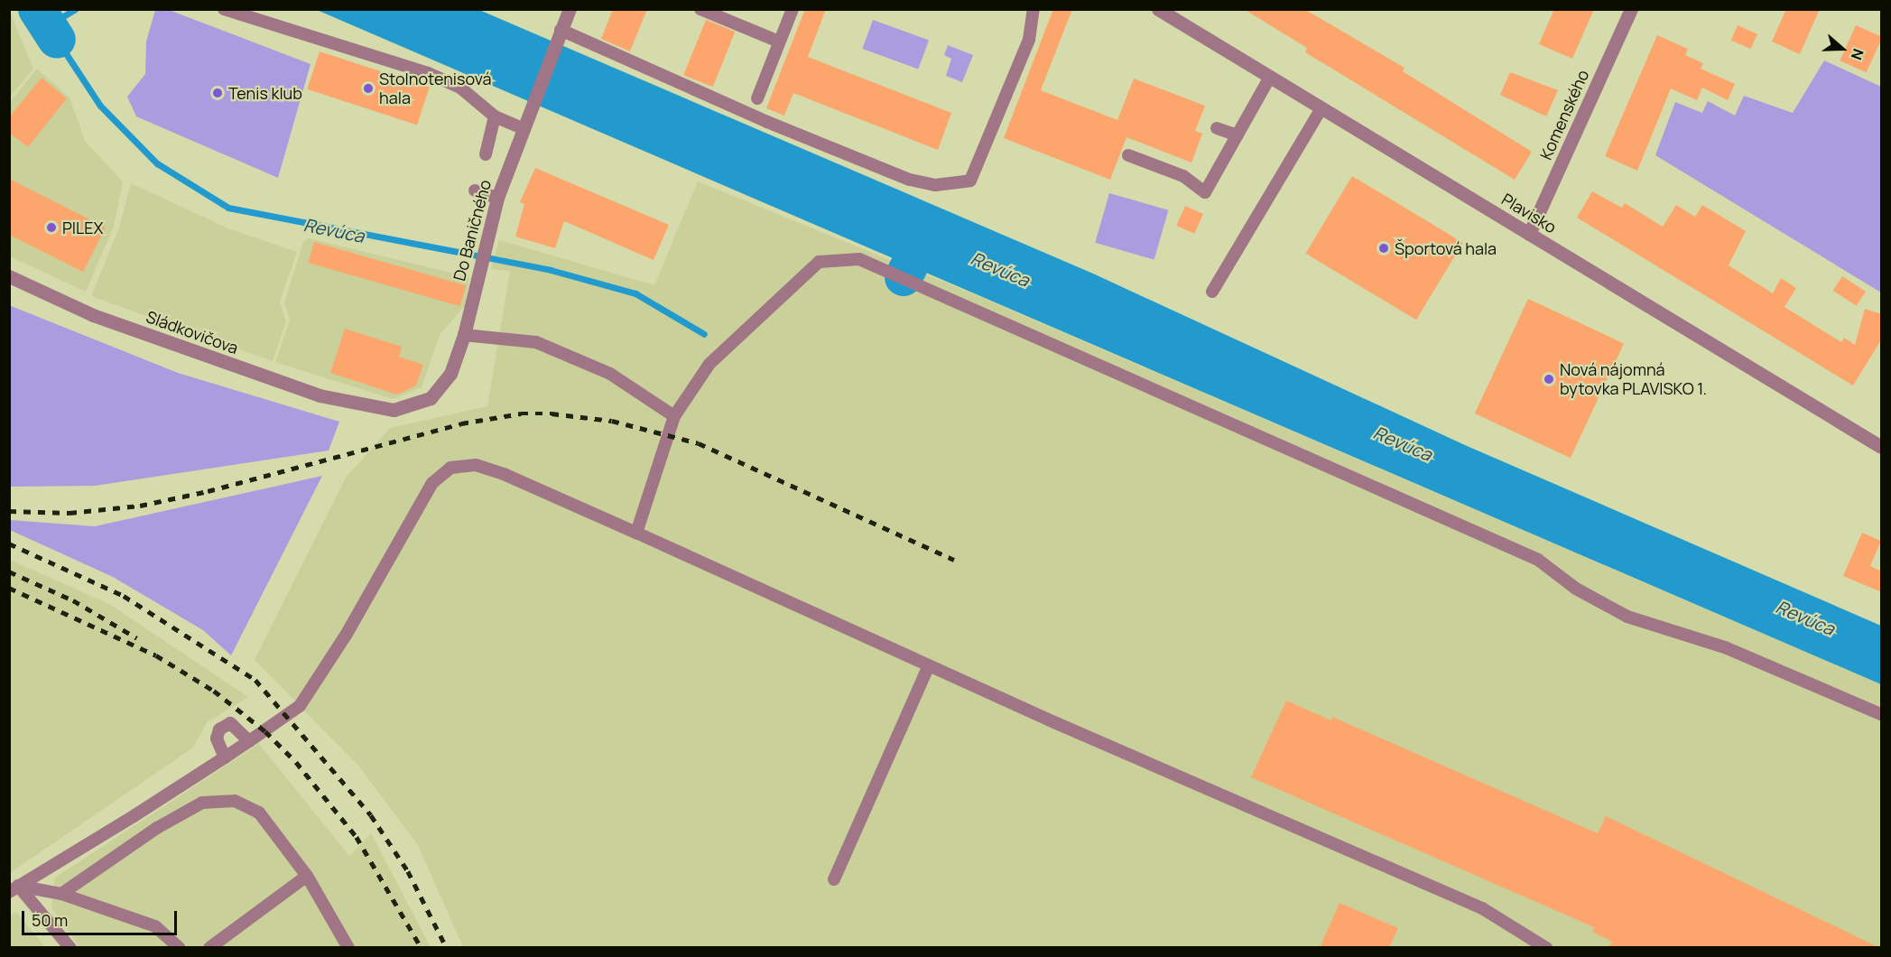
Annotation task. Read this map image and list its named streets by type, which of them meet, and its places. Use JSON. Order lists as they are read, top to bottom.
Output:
{
  "streets": {
    "street": [
      "Komenského",
      "Plavisko",
      "Do Baničného",
      "Sládkovičova"
    ]
  },
  "crossings": [
    ["Komenského", "Plavisko"],
    ["Do Baničného", "Sládkovičova"]
  ],
  "water": ["Revúca"],
  "places": [
    "Stolnotenisová hala",
    "Tenis klub",
    "PILEX",
    "Športová hala",
    "Nová nájomná bytovka PLAVISKO 1."
  ],
  "scale_bar": "50 m",
  "north": "right"
}
